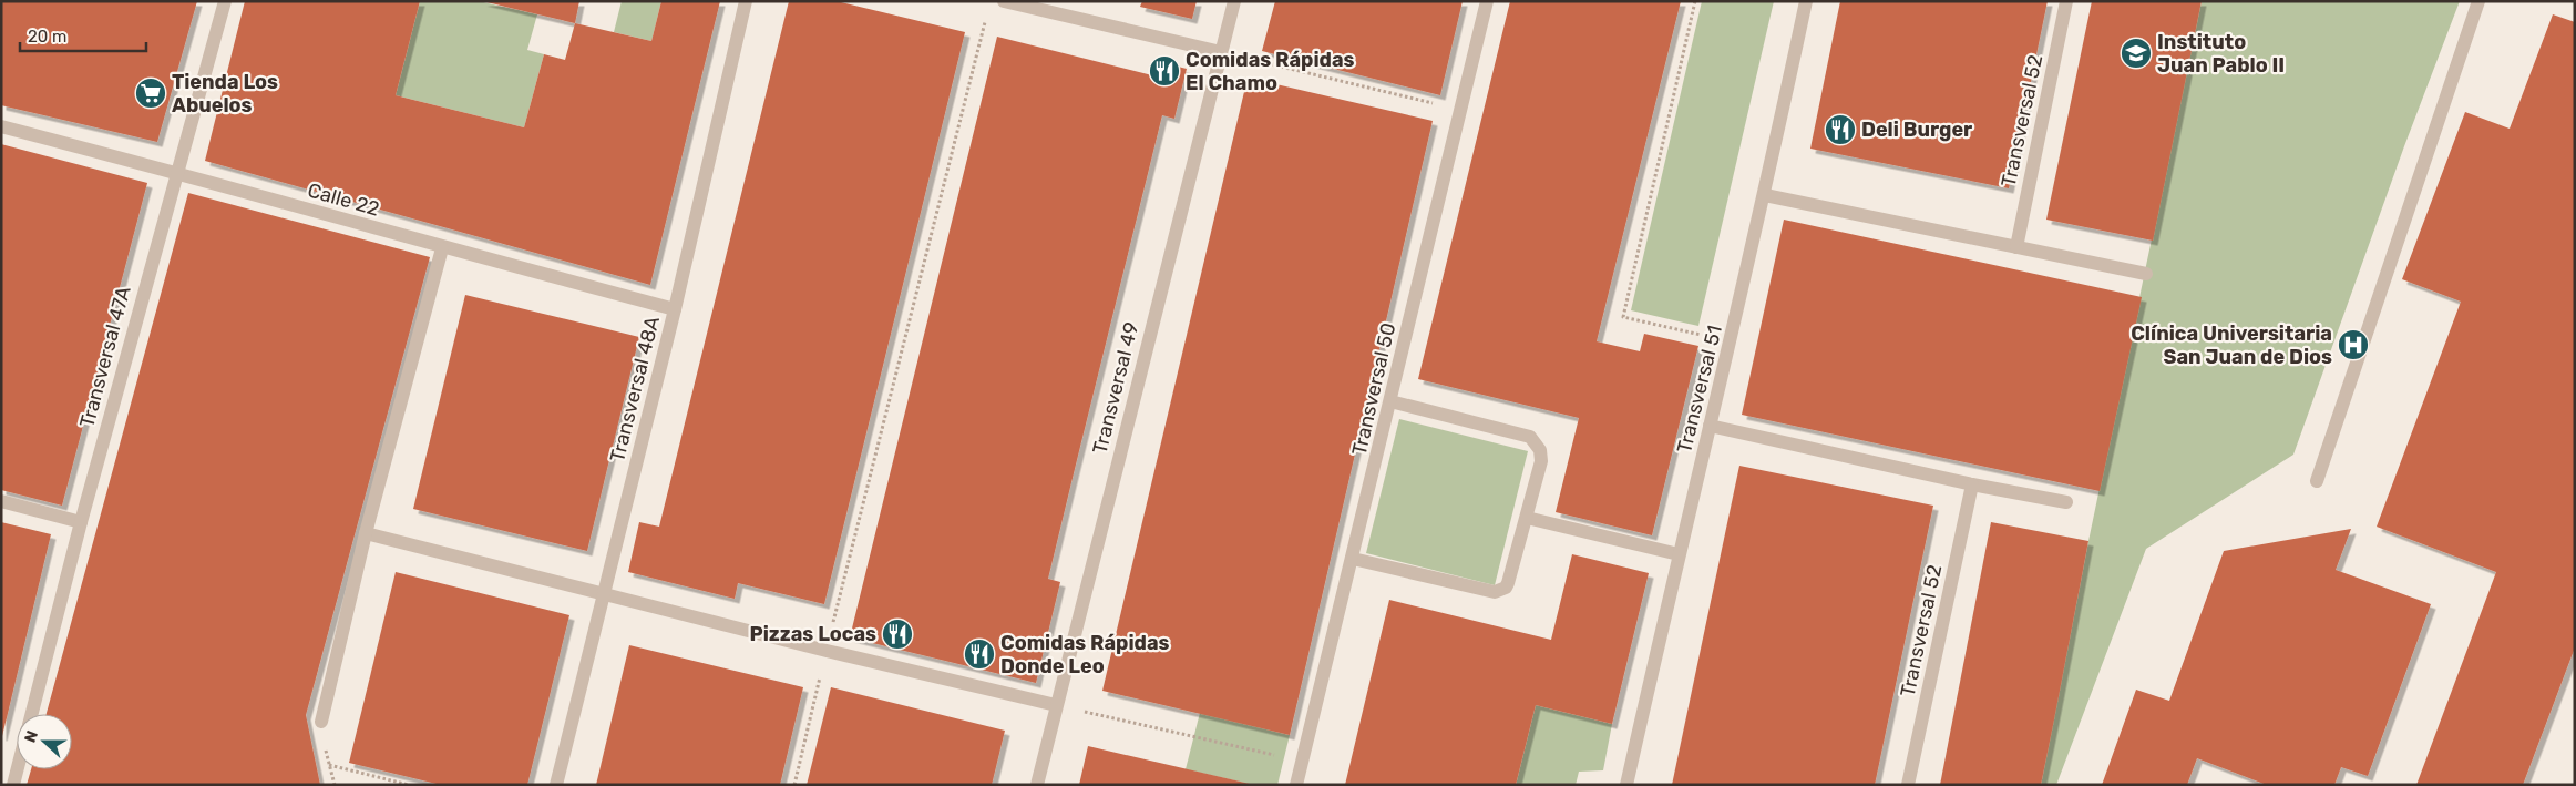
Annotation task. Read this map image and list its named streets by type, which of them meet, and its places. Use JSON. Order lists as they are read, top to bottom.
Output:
{
  "streets": {
    "street": [
      "Transversal 52",
      "Calle 22",
      "Transversal 47A",
      "Transversal 49",
      "Transversal 48A",
      "Transversal 50",
      "Transversal 51"
    ]
  },
  "crossings": [
    ["Calle 22", "Transversal 47A"],
    ["Calle 22", "Transversal 48A"]
  ],
  "places": {
    "school or university": ["Instituto Juan Pablo II"],
    "restaurant": [
      "Comidas Rápidas El Chamo",
      "Deli Burger",
      "Pizzas Locas",
      "Comidas Rápidas Donde Leo"
    ],
    "supermarket": ["Tienda Los Abuelos"],
    "hospital": ["Clínica Universitaria San Juan de Dios"]
  },
  "scale_bar": "20 m",
  "north": "left"
}
